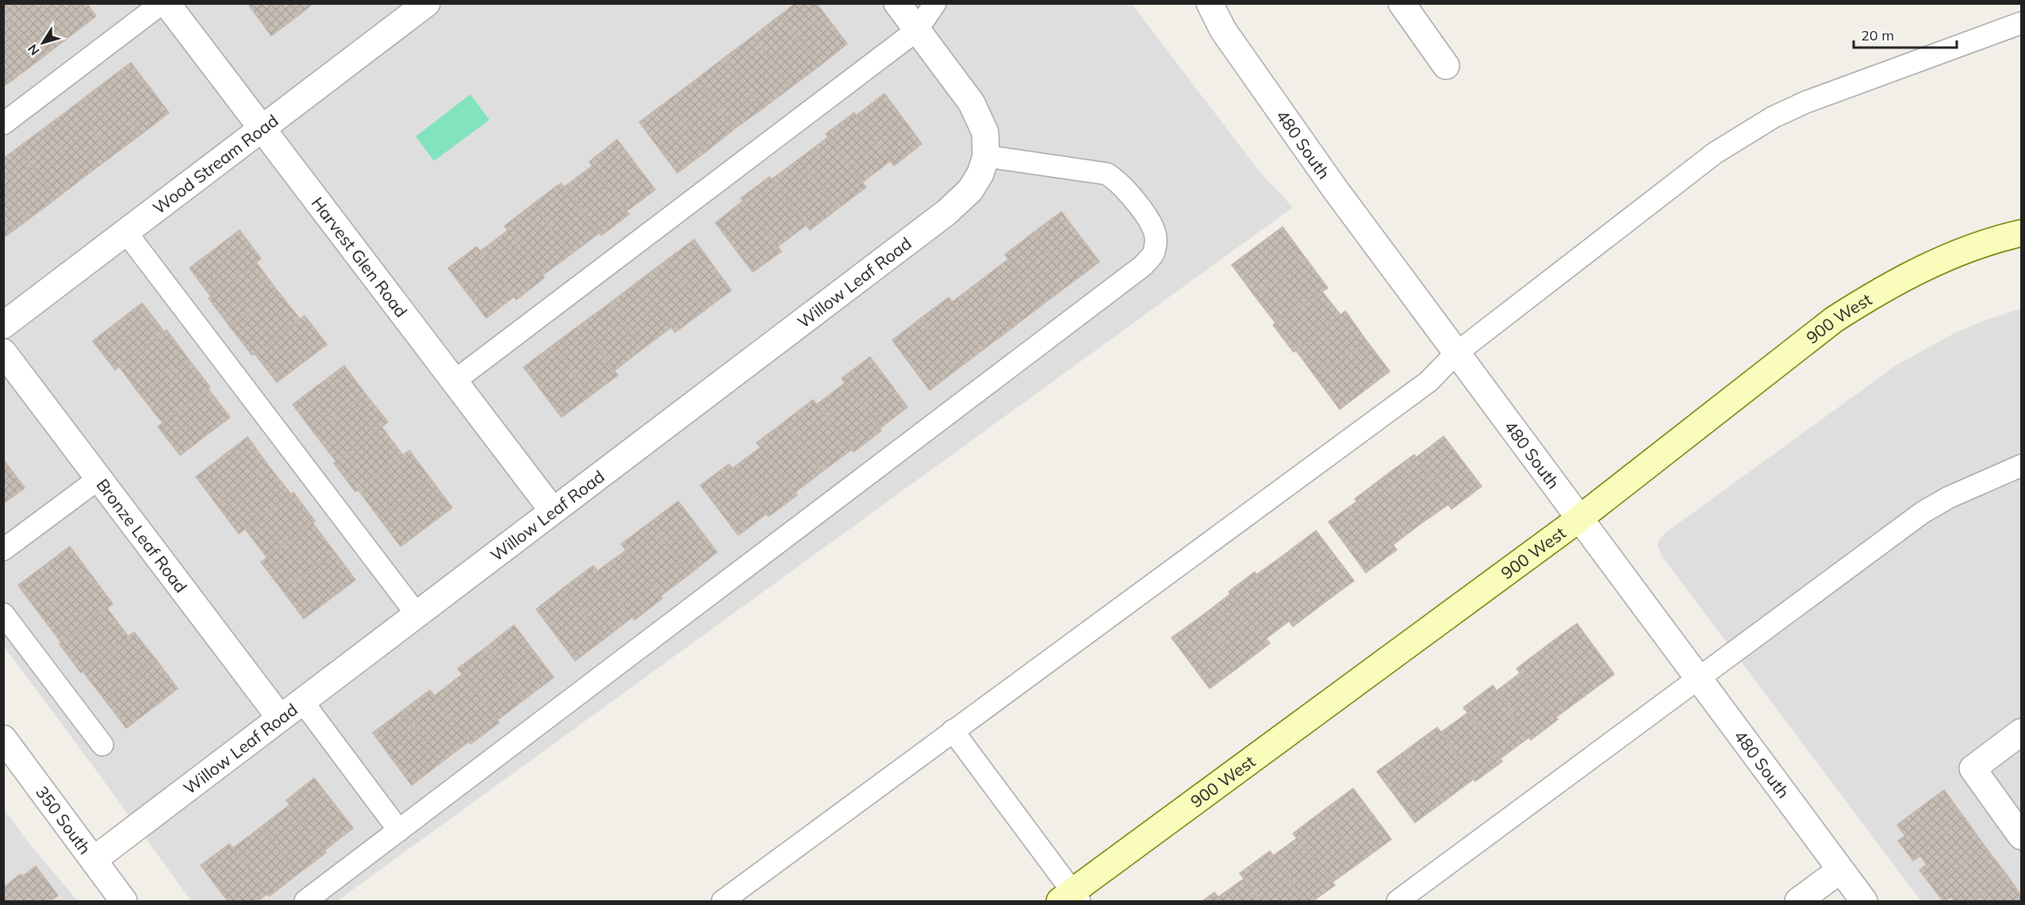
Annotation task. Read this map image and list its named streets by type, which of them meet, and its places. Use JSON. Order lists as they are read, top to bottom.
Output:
{
  "streets": {
    "street": [
      "480 South",
      "Wood Stream Road",
      "Harvest Glen Road",
      "Willow Leaf Road",
      "900 West",
      "Bronze Leaf Road",
      "350 South"
    ]
  },
  "crossings": [
    ["480 South", "900 West"],
    ["Wood Stream Road", "Harvest Glen Road"],
    ["Harvest Glen Road", "Willow Leaf Road"],
    ["Willow Leaf Road", "Bronze Leaf Road"],
    ["Willow Leaf Road", "350 South"]
  ],
  "scale_bar": "20 m",
  "north": "bottom left"
}
